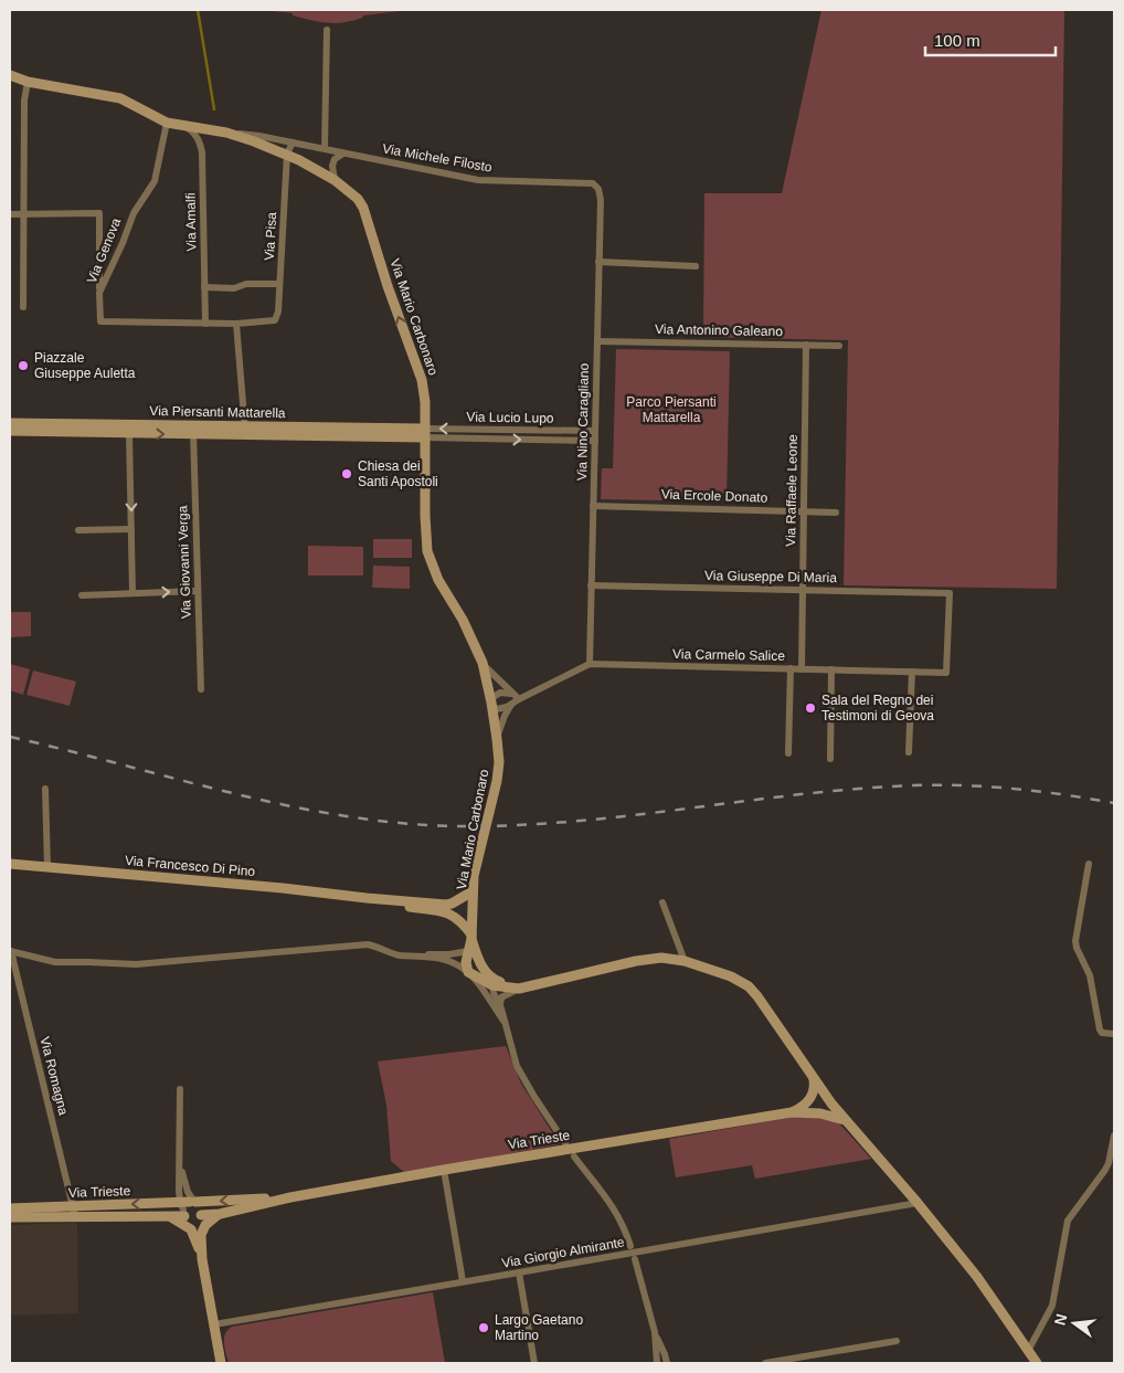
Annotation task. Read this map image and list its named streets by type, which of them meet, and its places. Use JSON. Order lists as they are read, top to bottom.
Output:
{
  "streets": {
    "street": [
      "Via Michele Filosto",
      "Via Amalfi",
      "Via Pisa",
      "Via Genova",
      "Via Mario Carbonaro",
      "Via Antonino Galeano",
      "Via Piersanti Mattarella",
      "Via Lucio Lupo",
      "Via Nino Caragliano",
      "Via Raffaele Leone",
      "Via Ercole Donato",
      "Via Giovanni Verga",
      "Via Giuseppe Di Maria",
      "Via Carmelo Salice",
      "Via Francesco Di Pino",
      "Via Romagna",
      "Via Trieste",
      "Via Giorgio Almirante"
    ]
  },
  "crossings": [
    ["Via Michele Filosto", "Via Mario Carbonaro"],
    ["Via Michele Filosto", "Via Nino Caragliano"],
    ["Via Amalfi", "Via Genova"],
    ["Via Amalfi", "Via Mario Carbonaro"],
    ["Via Pisa", "Via Genova"],
    ["Via Pisa", "Via Mario Carbonaro"],
    ["Via Genova", "Via Mario Carbonaro"],
    ["Via Mario Carbonaro", "Via Piersanti Mattarella"],
    ["Via Mario Carbonaro", "Via Lucio Lupo"],
    ["Via Antonino Galeano", "Via Nino Caragliano"],
    ["Via Antonino Galeano", "Via Raffaele Leone"],
    ["Via Piersanti Mattarella", "Via Lucio Lupo"],
    ["Via Piersanti Mattarella", "Via Giovanni Verga"],
    ["Via Lucio Lupo", "Via Nino Caragliano"],
    ["Via Nino Caragliano", "Via Ercole Donato"],
    ["Via Nino Caragliano", "Via Giuseppe Di Maria"],
    ["Via Nino Caragliano", "Via Carmelo Salice"],
    ["Via Raffaele Leone", "Via Ercole Donato"],
    ["Via Raffaele Leone", "Via Giuseppe Di Maria"],
    ["Via Raffaele Leone", "Via Carmelo Salice"],
    ["Via Giuseppe Di Maria", "Via Carmelo Salice"],
    ["Via Romagna", "Via Trieste"]
  ],
  "parks": ["Parco Piersanti Mattarella"],
  "places": [
    "Piazzale Giuseppe Auletta",
    "Chiesa dei Santi Apostoli",
    "Sala del Regno dei Testimoni di Geova",
    "Largo Gaetano Martino"
  ],
  "scale_bar": "100 m",
  "north": "left"
}
